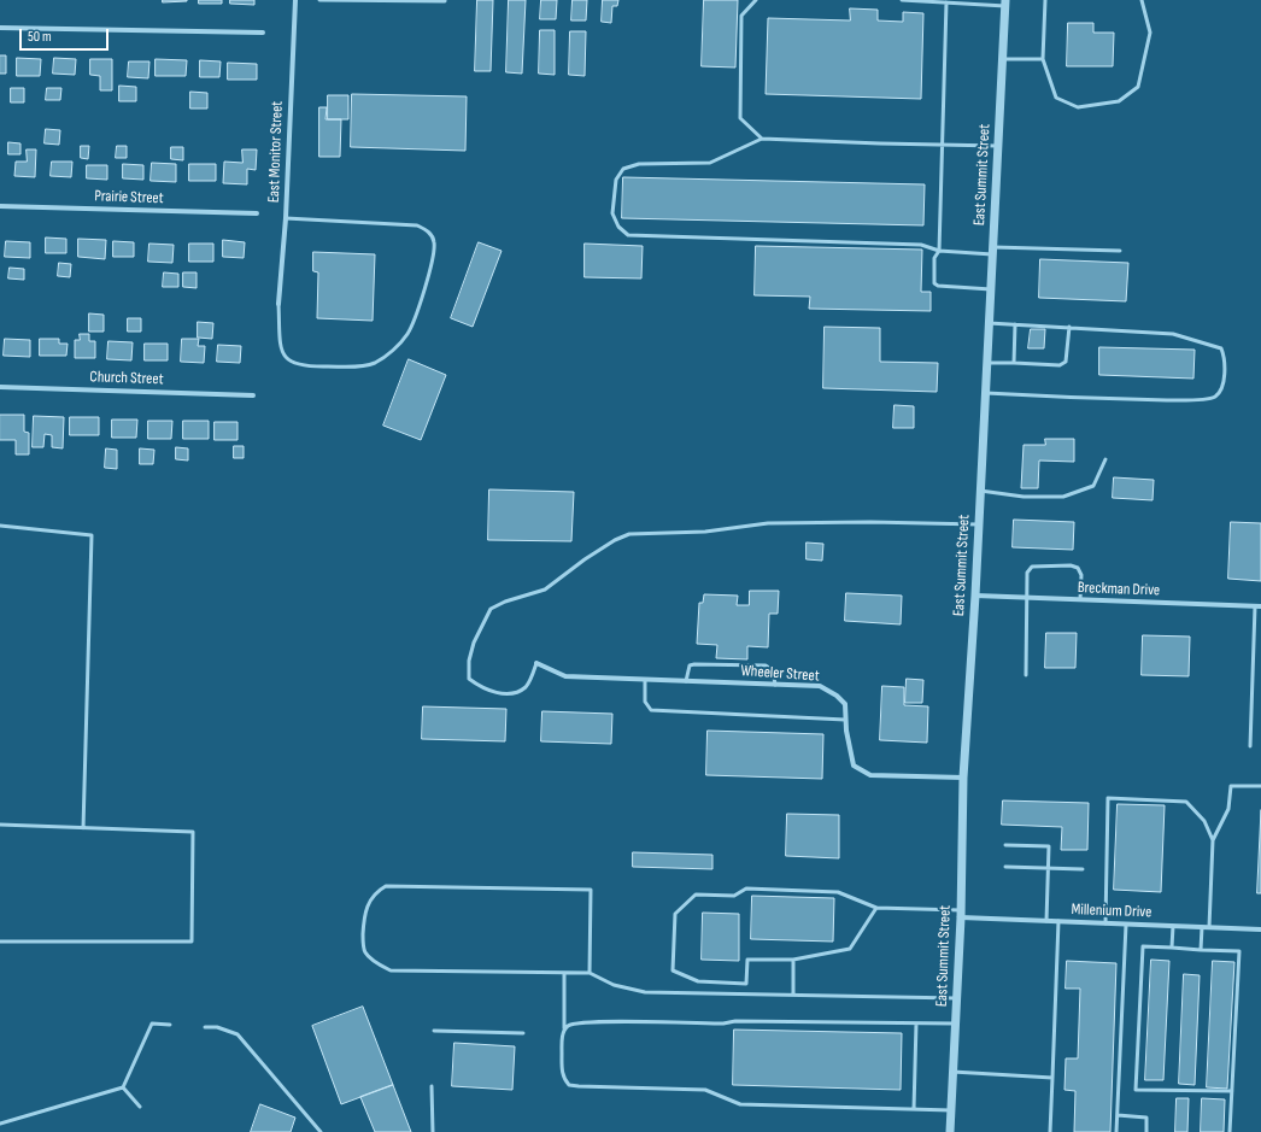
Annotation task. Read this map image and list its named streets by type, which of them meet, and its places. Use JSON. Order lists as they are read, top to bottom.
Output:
{
  "streets": {
    "street": [
      "East Monitor Street",
      "East Summit Street",
      "Prairie Street",
      "Church Street",
      "Breckman Drive",
      "Wheeler Street",
      "Millenium Drive"
    ]
  },
  "crossings": [
    ["East Summit Street", "Breckman Drive"],
    ["East Summit Street", "Wheeler Street"],
    ["East Summit Street", "Millenium Drive"]
  ],
  "scale_bar": "50 m"
}
